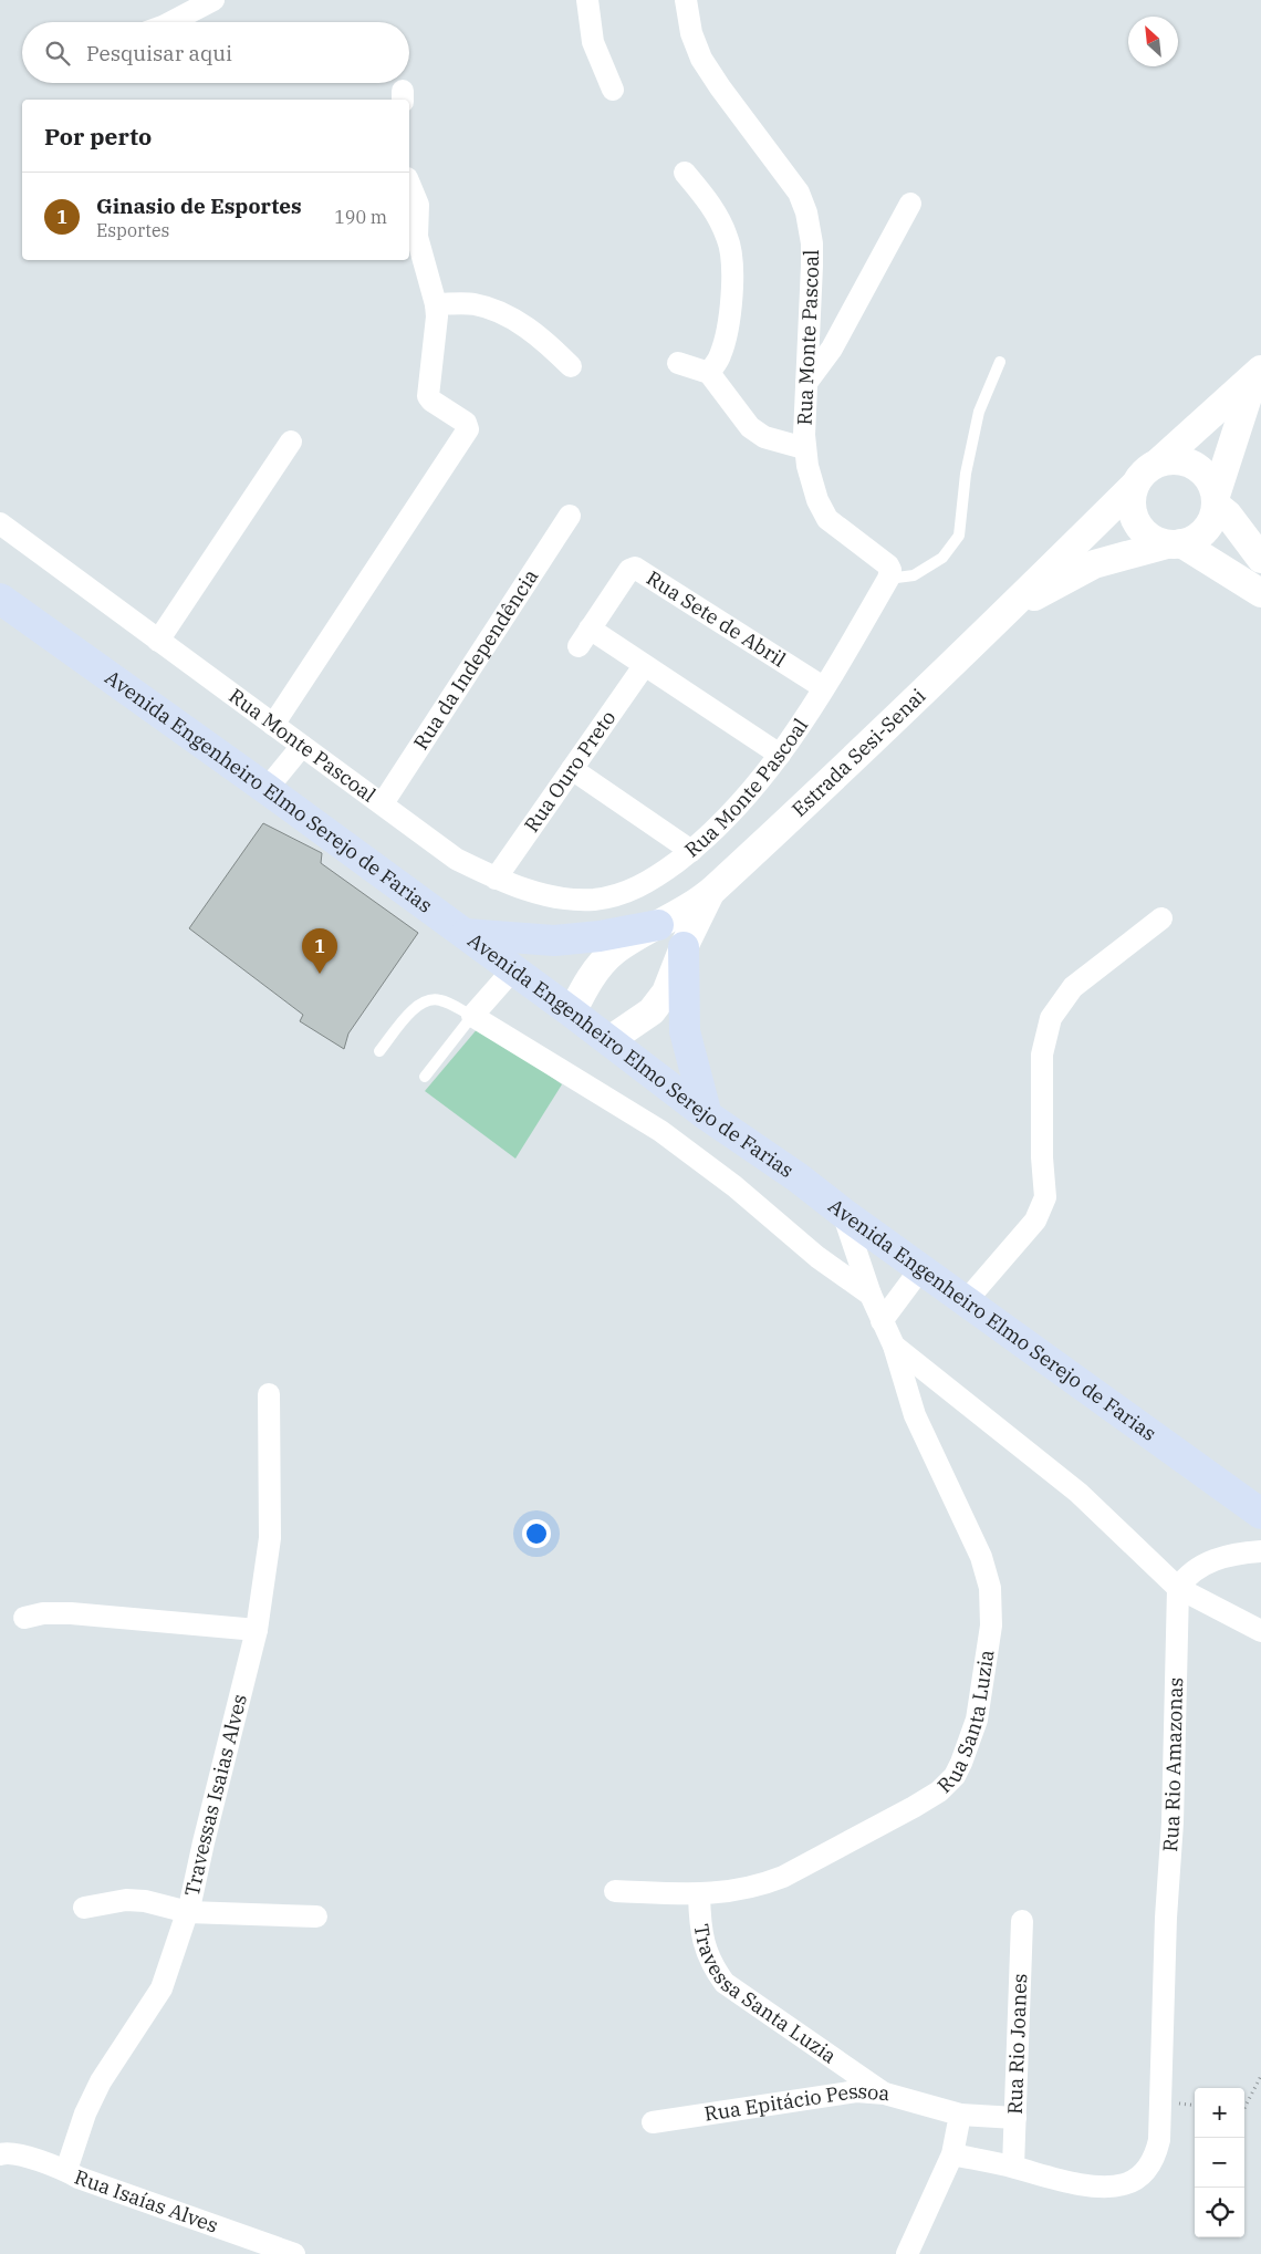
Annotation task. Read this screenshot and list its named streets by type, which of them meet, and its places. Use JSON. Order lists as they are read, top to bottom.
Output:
{
  "streets": {
    "main road": ["Avenida Engenheiro Elmo Serejo de Farias"],
    "street": [
      "Rua Monte Pascoal",
      "Rua Sete de Abril",
      "Rua da Independência",
      "Estrada Sesi-Senai",
      "Rua Ouro Preto",
      "Rua Santa Luzia",
      "Rua Rio Amazonas",
      "Travessas Isaias Alves",
      "Travessa Santa Luzia",
      "Rua Rio Joanes",
      "Rua Epitácio Pessoa",
      "Rua Isaías Alves"
    ]
  },
  "crossings": [
    ["Rua Monte Pascoal", "Rua Sete de Abril"],
    ["Rua Monte Pascoal", "Rua da Independência"],
    ["Rua Monte Pascoal", "Rua Ouro Preto"],
    ["Rua Sete de Abril", "Rua Ouro Preto"],
    ["Estrada Sesi-Senai", "Avenida Engenheiro Elmo Serejo de Farias"],
    ["Rua Santa Luzia", "Travessa Santa Luzia"],
    ["Rua Rio Amazonas", "Rua Rio Joanes"],
    ["Travessas Isaias Alves", "Rua Isaías Alves"],
    ["Travessa Santa Luzia", "Rua Epitácio Pessoa"],
    ["Rua Rio Joanes", "Rua Epitácio Pessoa"]
  ],
  "north": "top left",
  "page": {
    "search": "Pesquisar aqui",
    "heading": "Por perto",
    "list": [
      {
        "mark": "1",
        "name": "Ginasio de Esportes",
        "note": "Esportes",
        "value": "190 m"
      }
    ],
    "pins": "1",
    "map_buttons": ["+", "−"]
  }
}
